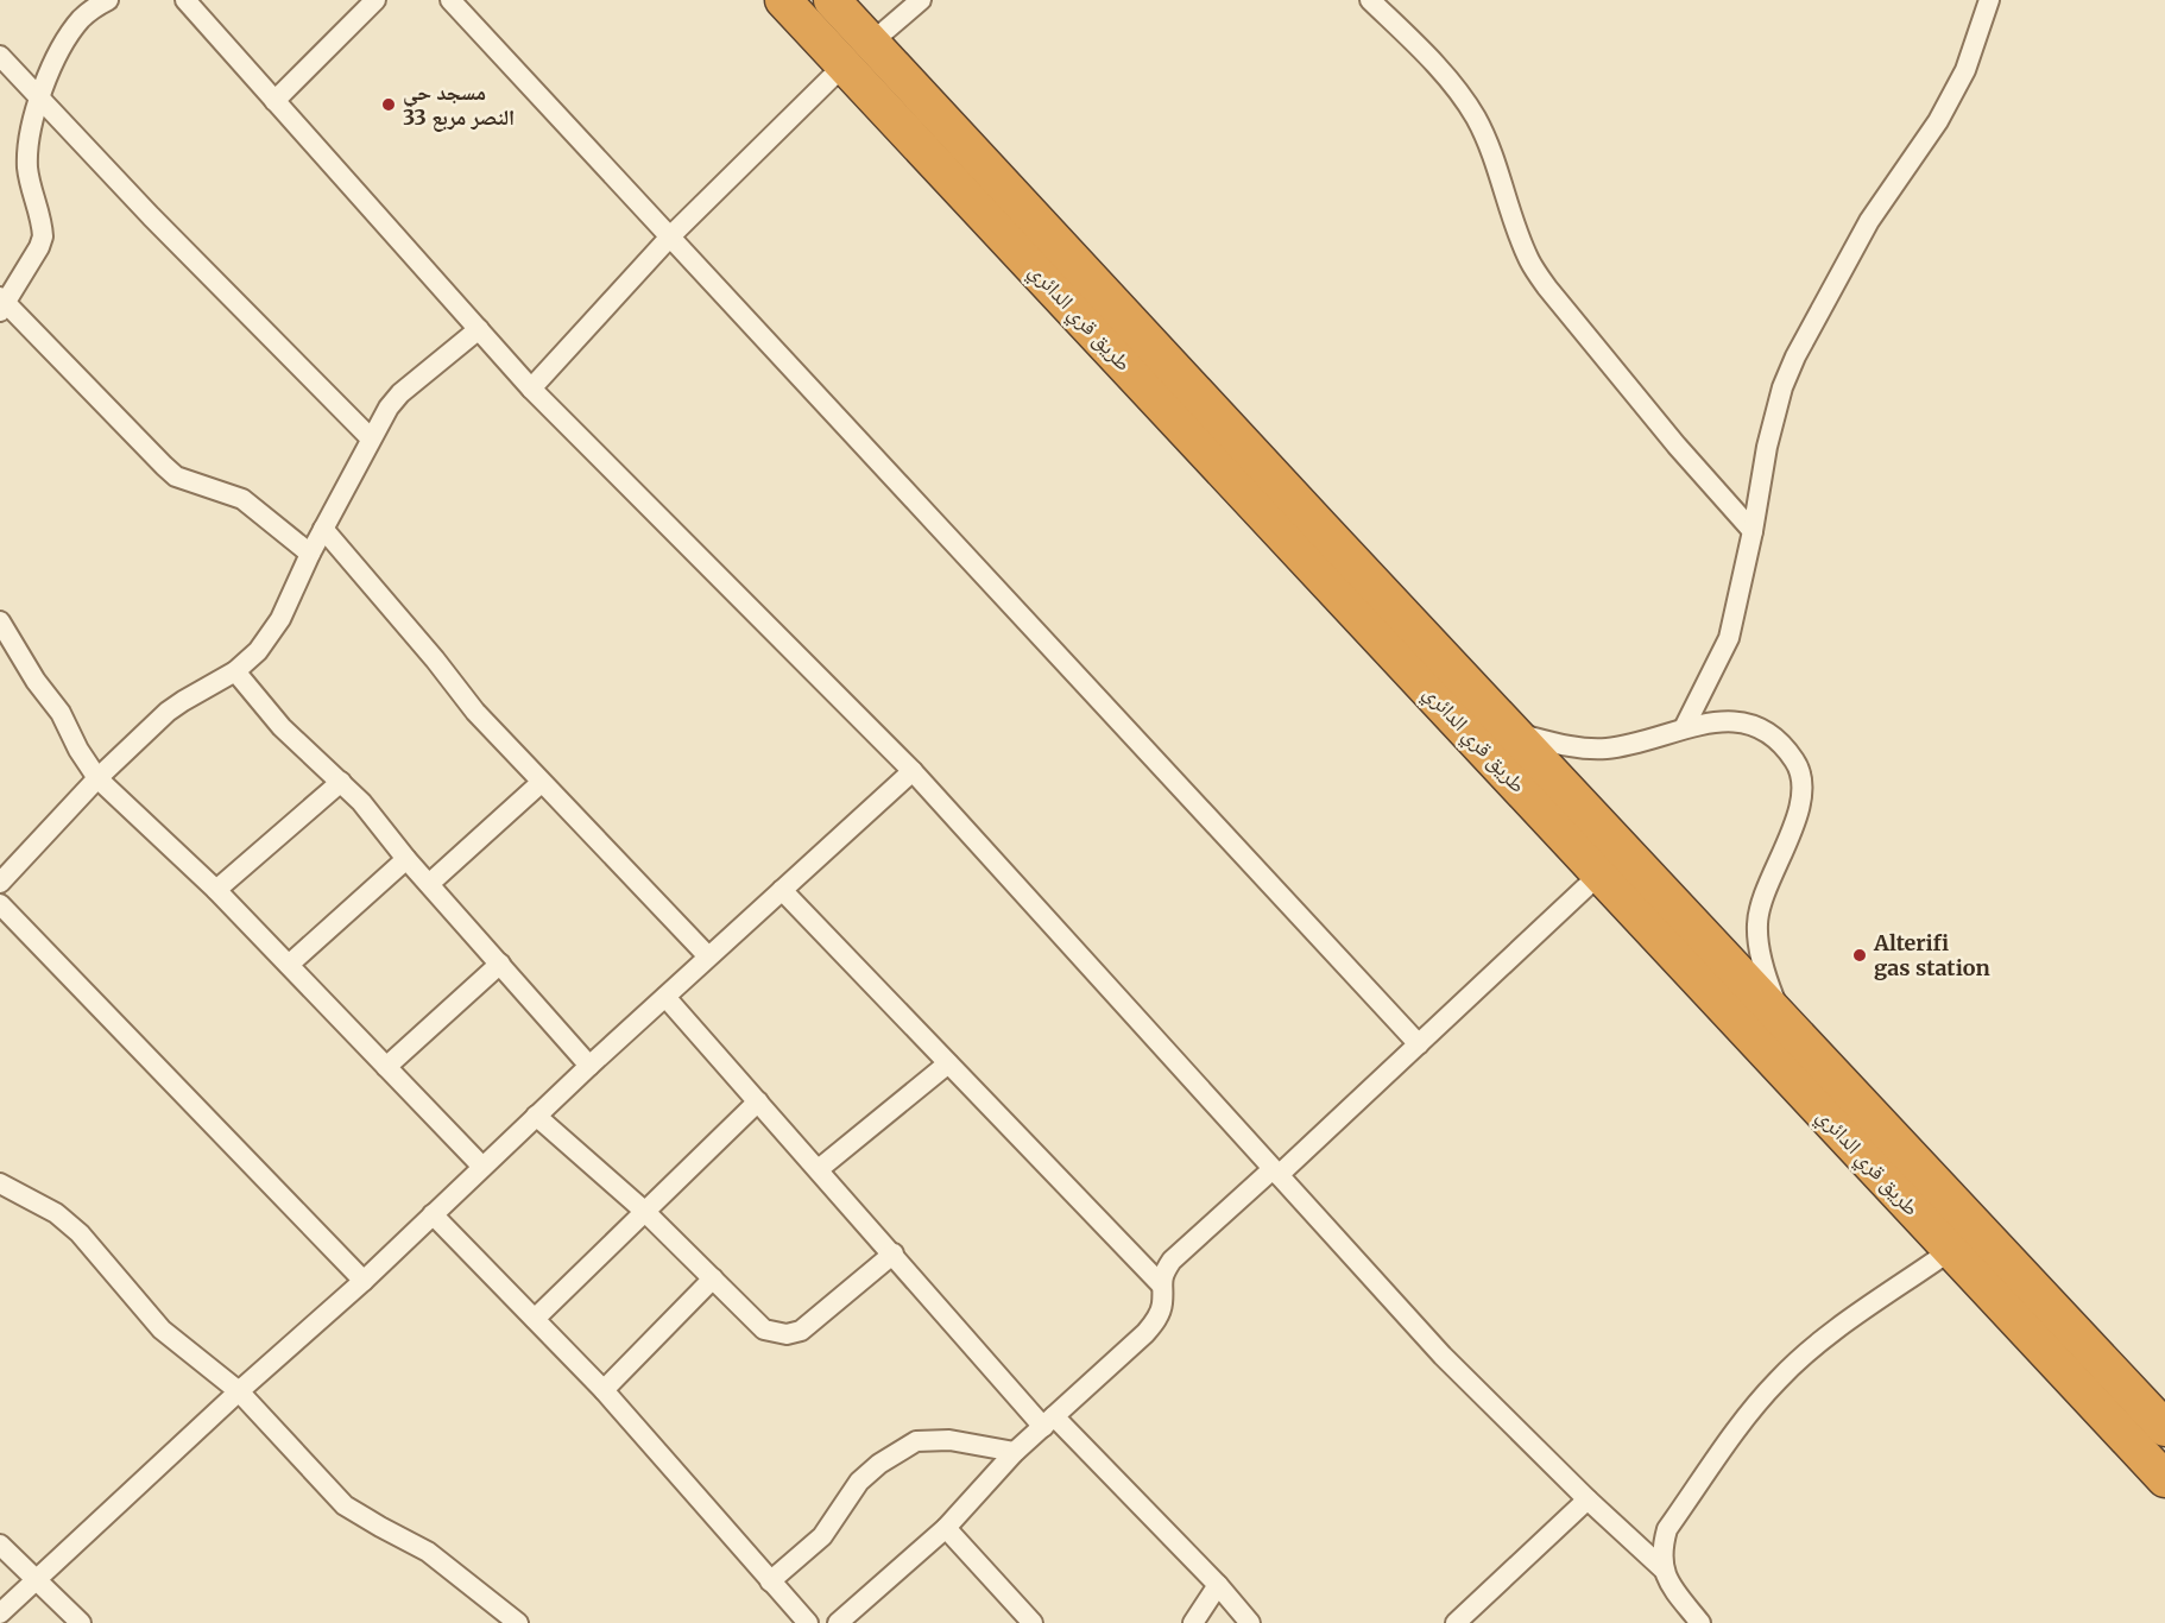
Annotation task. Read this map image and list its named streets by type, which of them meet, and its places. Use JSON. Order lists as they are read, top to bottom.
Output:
{
  "streets": {
    "highway": ["طريق قري الدائري"]
  },
  "places": ["مسجد حي النصر مربع 33", "Alterifi gas station"]
}
